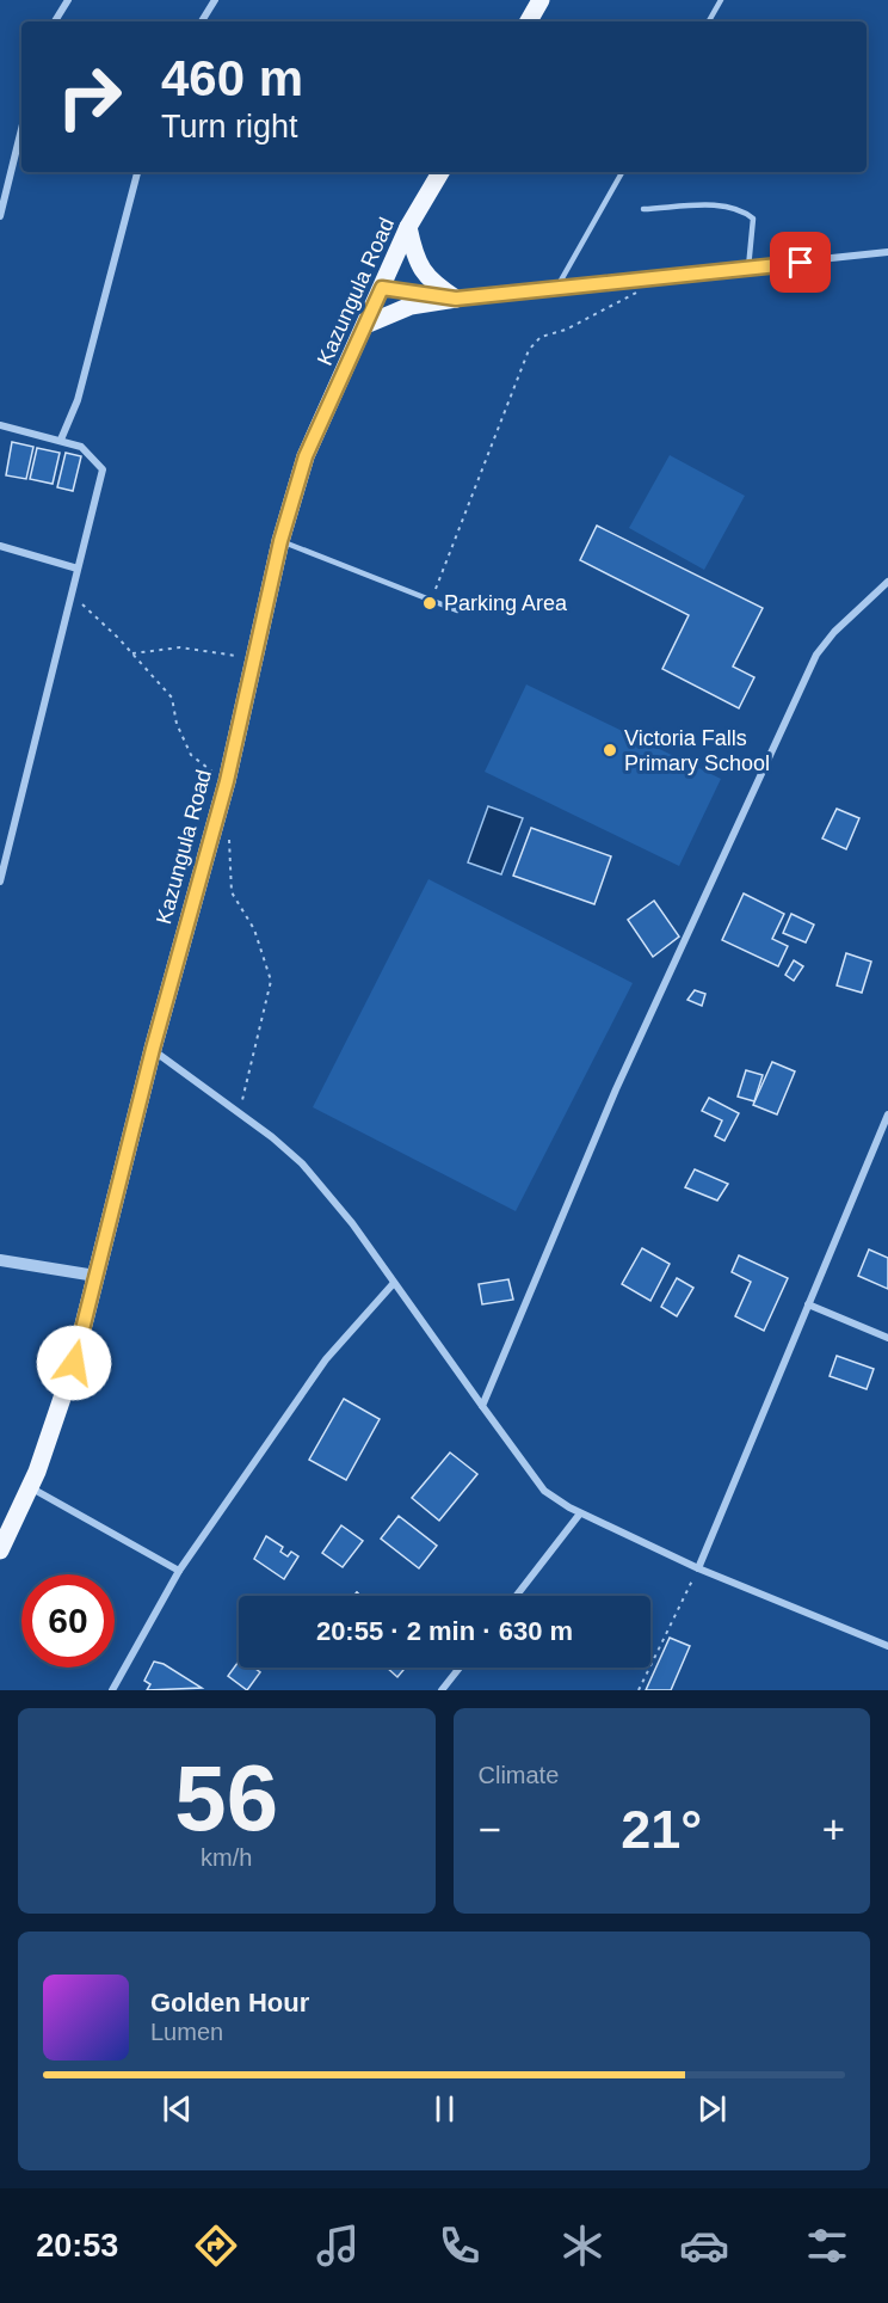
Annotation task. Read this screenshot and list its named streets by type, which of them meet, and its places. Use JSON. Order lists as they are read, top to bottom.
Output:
{
  "streets": {
    "main road": ["Kazungula Road"]
  },
  "places": ["Parking Area", "Victoria Falls Primary School"],
  "page": {
    "turn": ["460 m", "Turn right"],
    "limit": "60",
    "trip": "20:55 · 2 min · 630 m",
    "tile": [
      ["56", "km/h"],
      "Climate"
    ],
    "heat": ["−", "21°", "+"],
    "song": ["Golden Hour", "Lumen"],
    "tabs": "20:53"
  }
}
